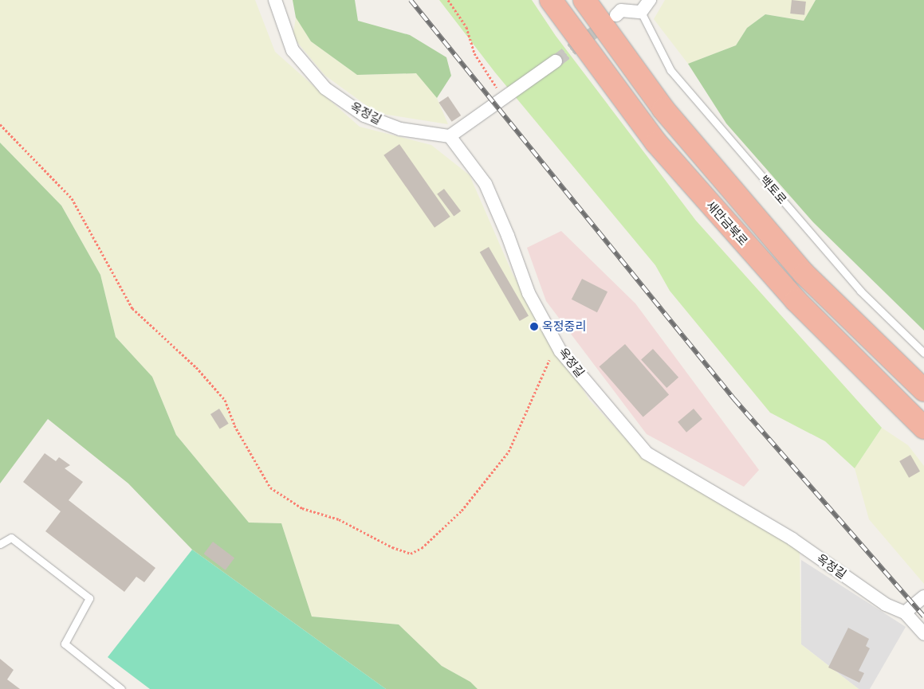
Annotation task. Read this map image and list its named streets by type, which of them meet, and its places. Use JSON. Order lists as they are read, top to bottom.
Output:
{
  "streets": {
    "highway": ["새만금북로"],
    "street": ["옥정길"],
    "lane": ["백토로"]
  },
  "places": ["옥정중리"]
}
